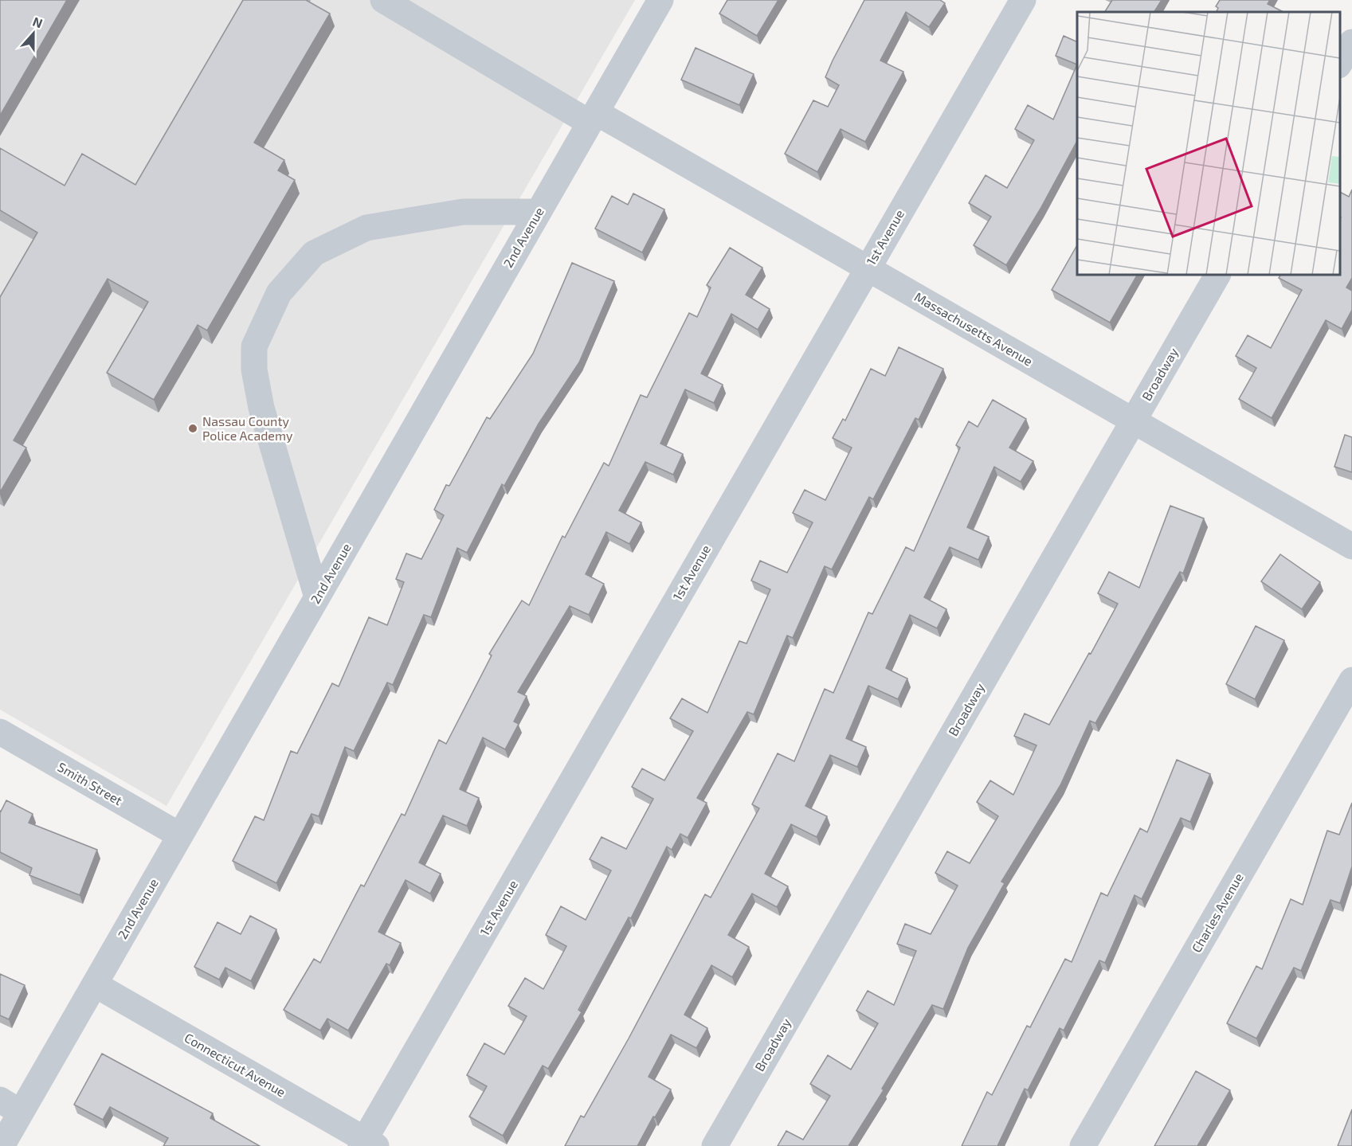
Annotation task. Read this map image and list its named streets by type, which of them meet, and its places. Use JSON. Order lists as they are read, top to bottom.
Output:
{
  "streets": {
    "street": [
      "2nd Avenue",
      "1st Avenue",
      "Massachusetts Avenue",
      "Broadway",
      "Smith Street",
      "Charles Avenue",
      "Connecticut Avenue"
    ]
  },
  "crossings": [
    ["2nd Avenue", "Massachusetts Avenue"],
    ["2nd Avenue", "Smith Street"],
    ["2nd Avenue", "Connecticut Avenue"],
    ["1st Avenue", "Massachusetts Avenue"],
    ["1st Avenue", "Connecticut Avenue"],
    ["Massachusetts Avenue", "Broadway"]
  ],
  "places": ["Nassau County Police Academy"],
  "north": "top"
}
